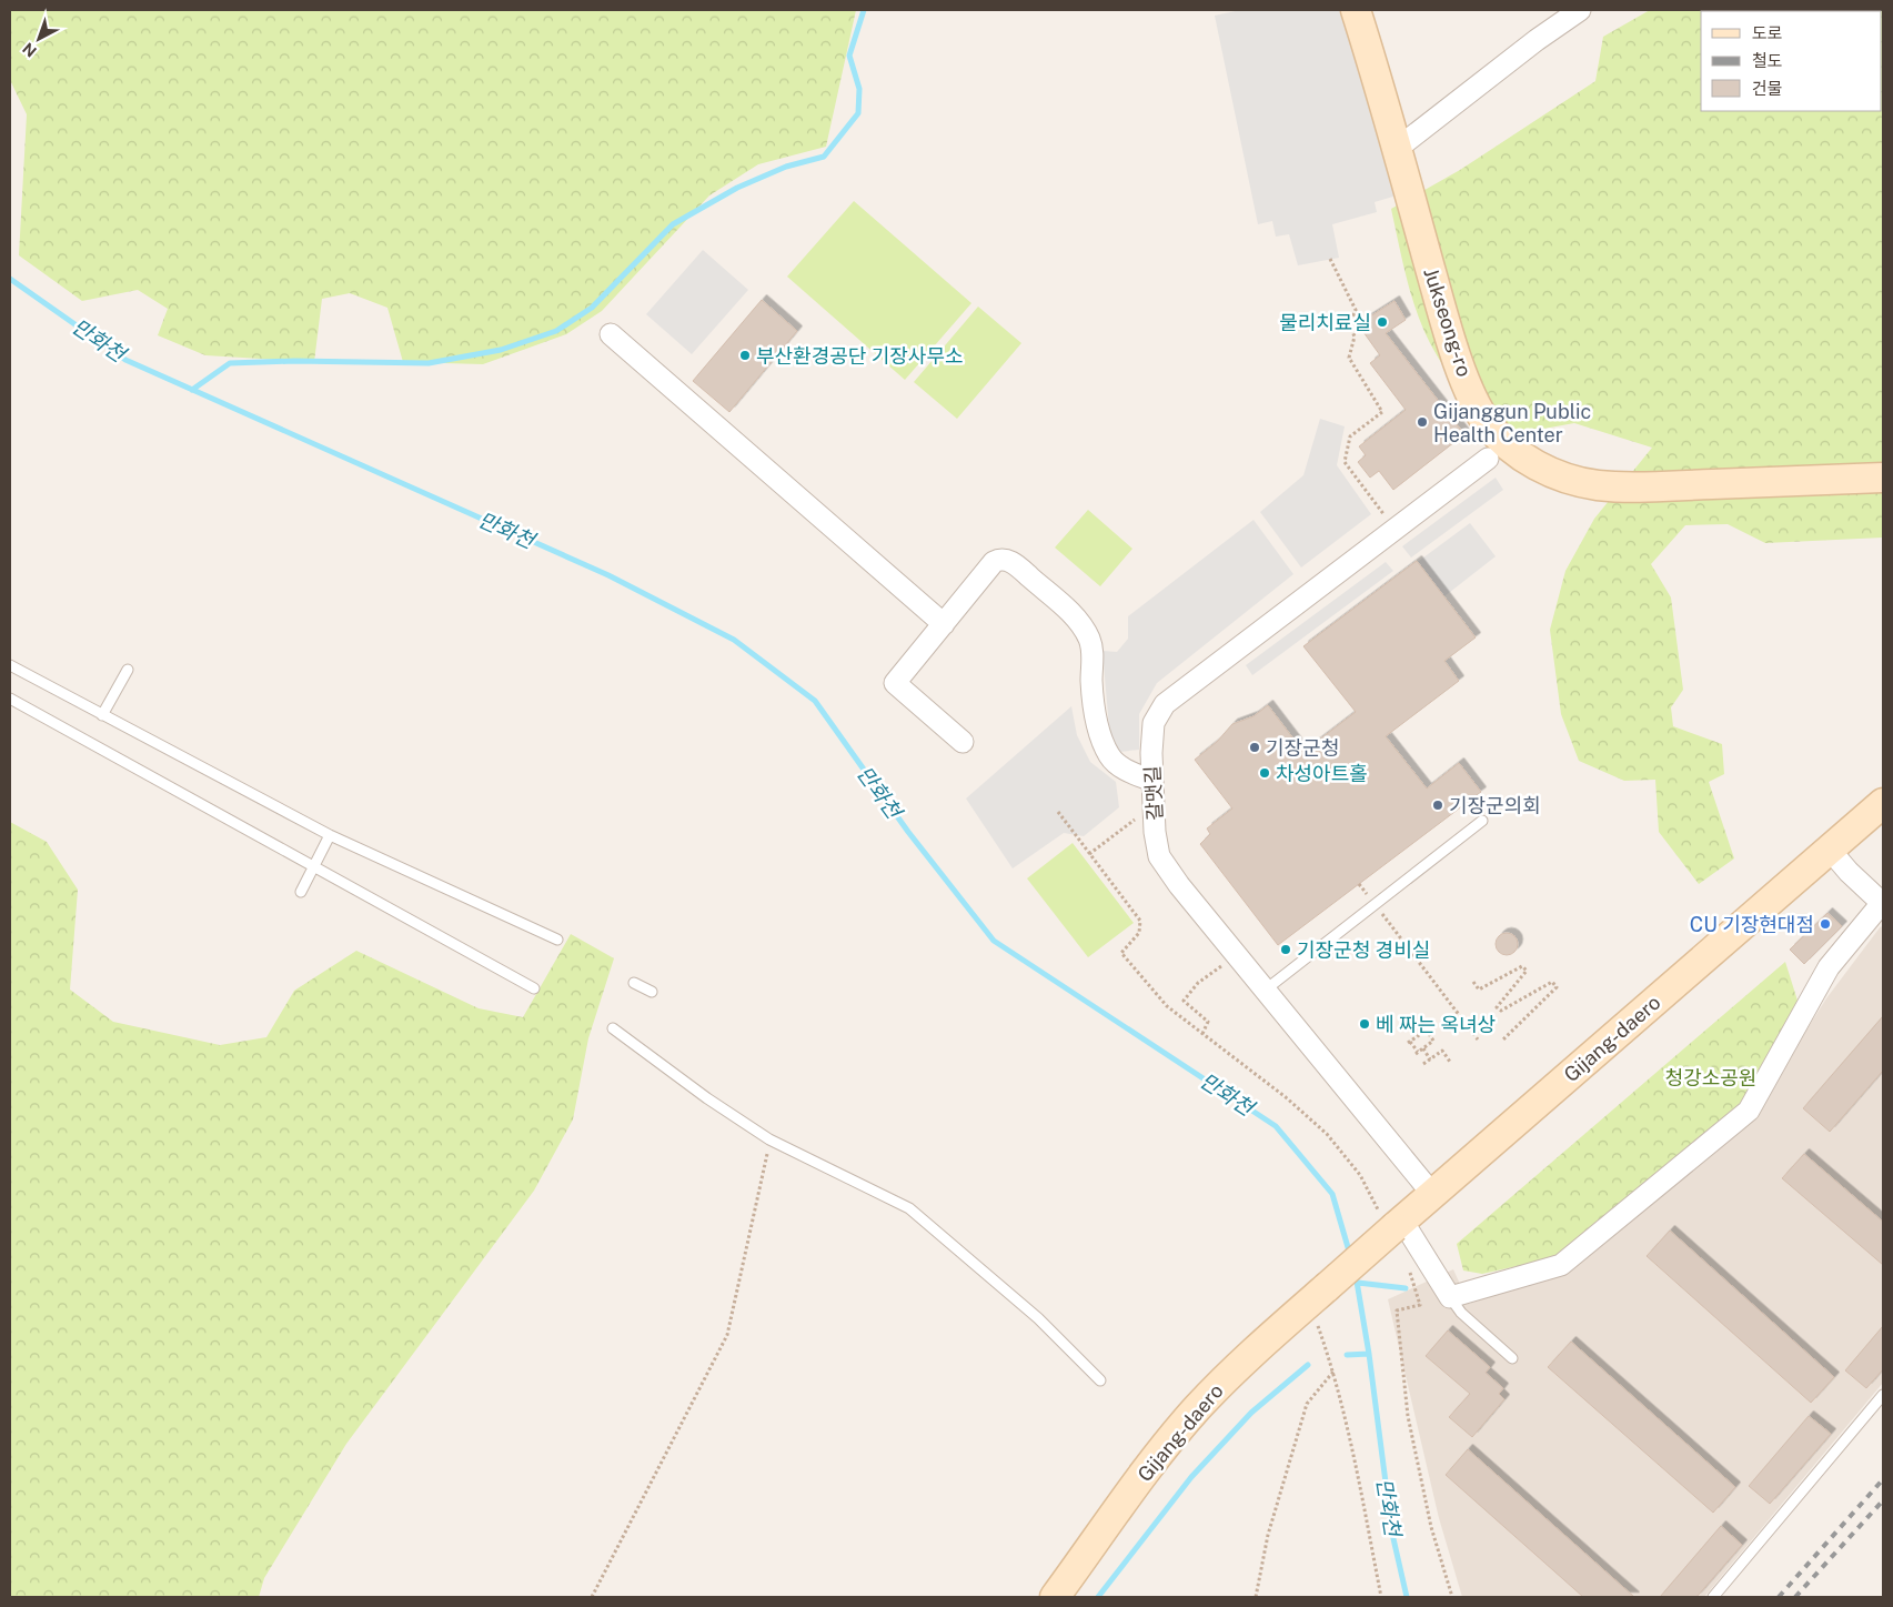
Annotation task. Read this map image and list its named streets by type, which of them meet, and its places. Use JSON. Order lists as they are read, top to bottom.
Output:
{
  "streets": {
    "main road": ["Jukseong-ro", "Gijang-daero"],
    "street": ["갈맷길"]
  },
  "crossings": [
    ["갈맷길", "Gijang-daero"]
  ],
  "water": ["만화천"],
  "parks": ["청강소공원"],
  "places": [
    "물리치료실",
    "부산환경공단 기장사무소",
    "Gijanggun Public Health Center",
    "기장군청",
    "차성아트홀",
    "기장군의회",
    "CU 기장현대점",
    "기장군청 경비실",
    "베 짜는 옥녀상"
  ],
  "legend": ["도로", "철도", "건물"],
  "north": "bottom left"
}
